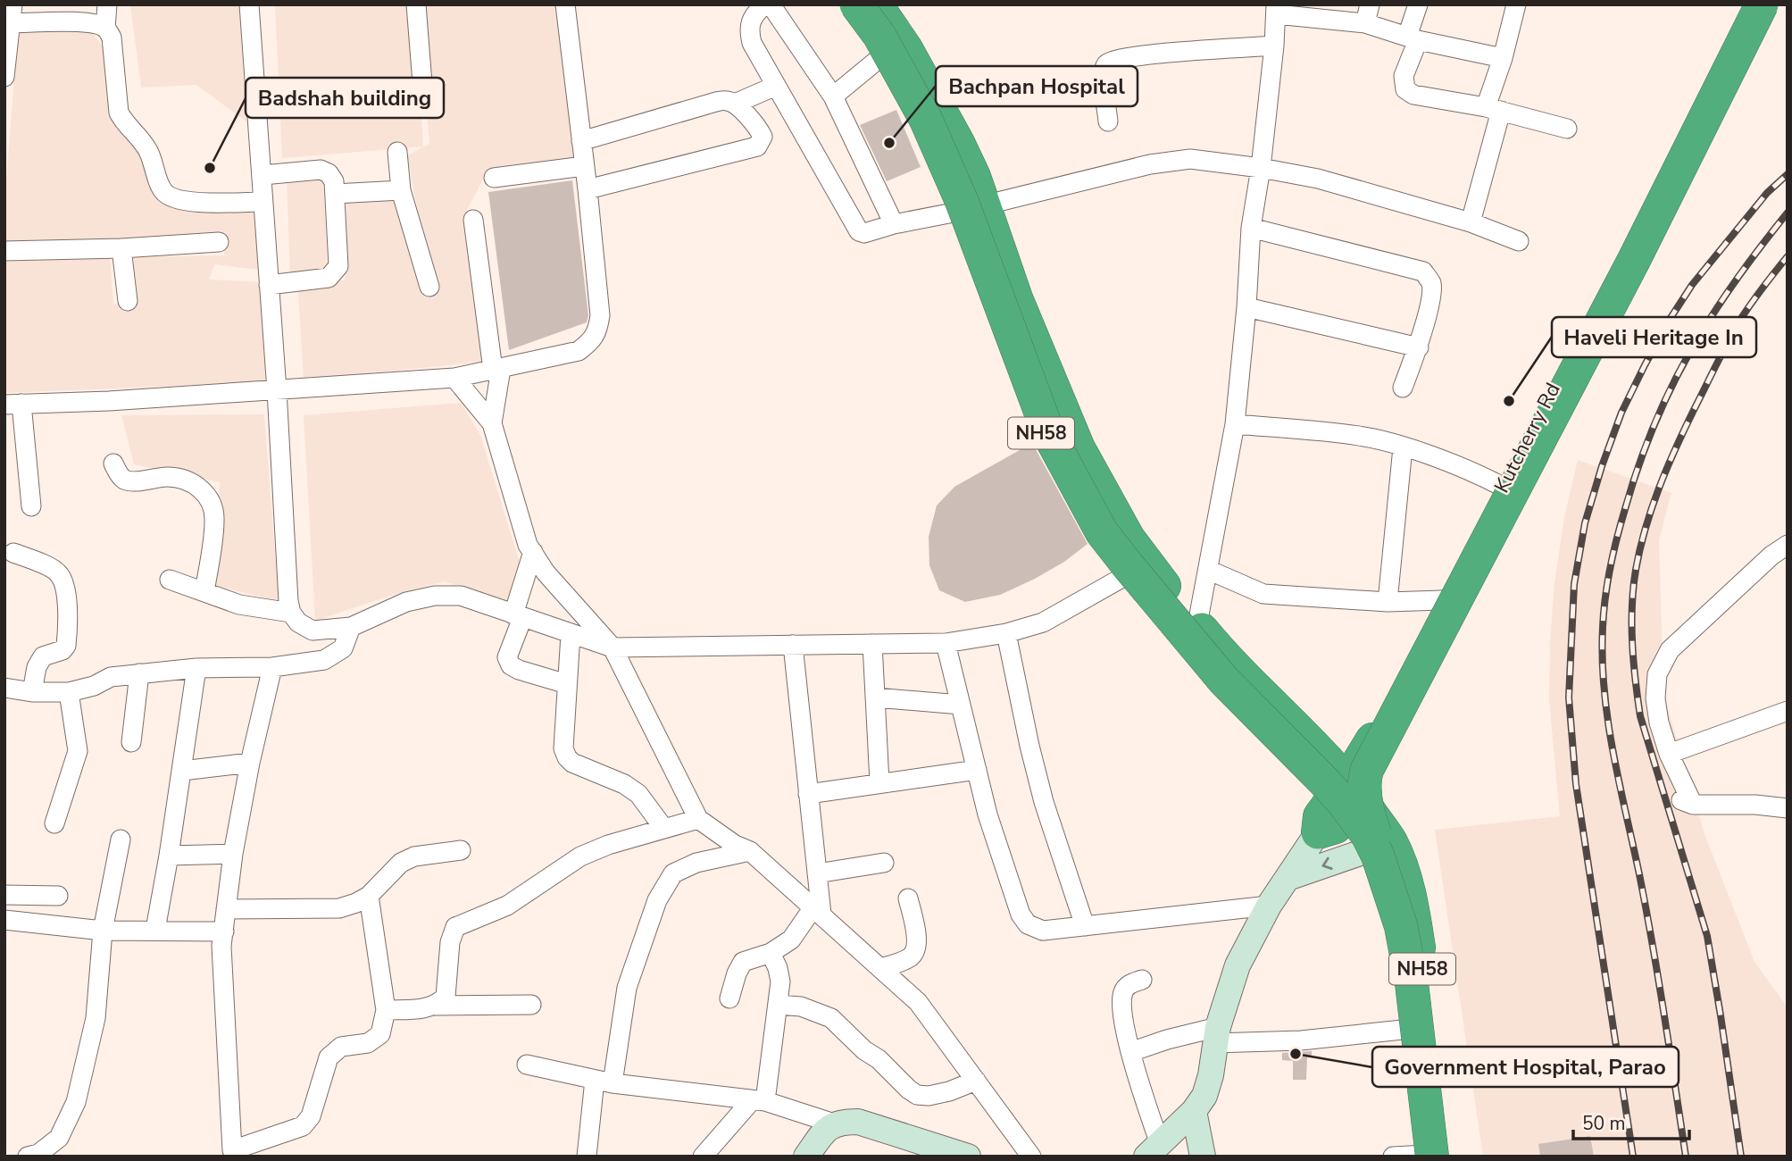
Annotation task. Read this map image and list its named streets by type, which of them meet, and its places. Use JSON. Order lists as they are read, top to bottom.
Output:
{
  "streets": {
    "highway": ["NH58", "Kutcherry Rd"]
  },
  "crossings": [
    ["NH58", "Kutcherry Rd"]
  ],
  "places": [
    "Bachpan Hospital",
    "Badshah building",
    "Haveli Heritage In",
    "Government Hospital, Parao"
  ],
  "scale_bar": "50 m"
}
